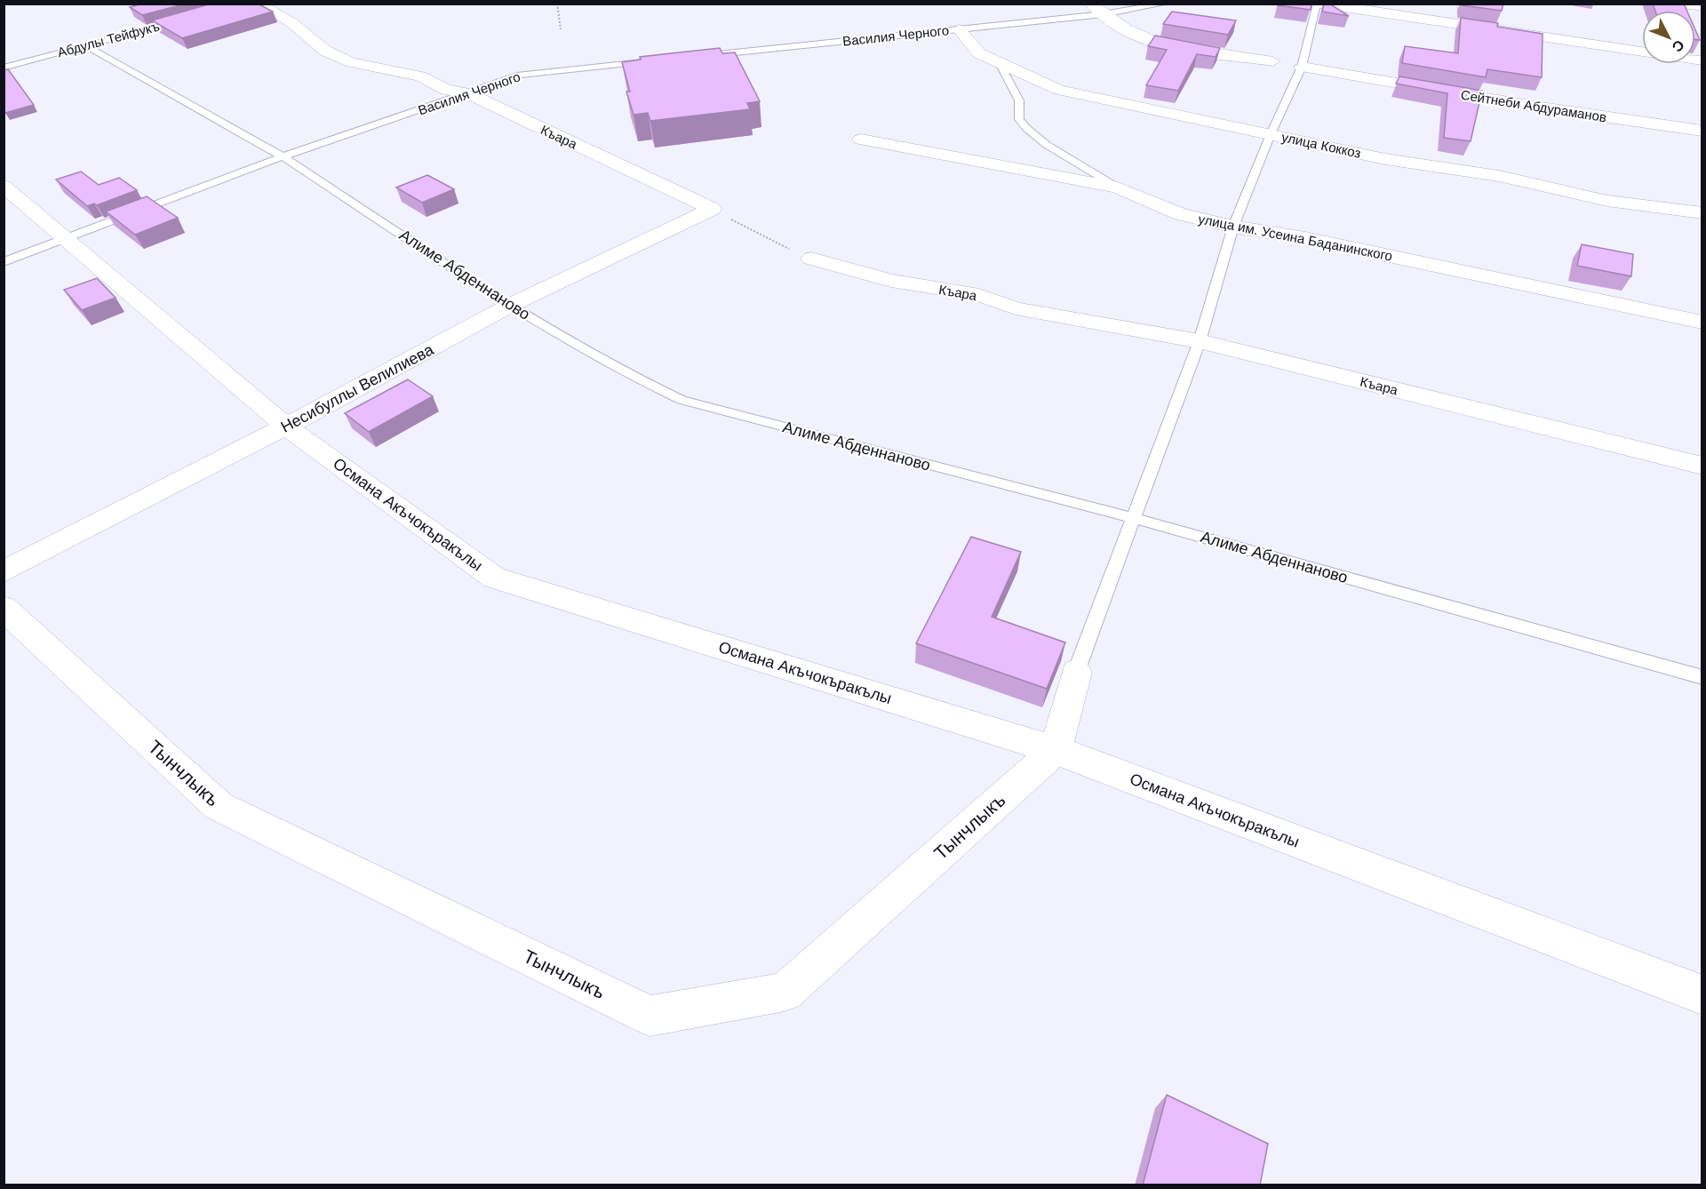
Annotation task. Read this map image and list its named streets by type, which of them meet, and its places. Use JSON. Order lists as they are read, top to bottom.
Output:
{
  "streets": {
    "street": [
      "Сейтнеби Абдураманов",
      "Къара",
      "улица Коккоз",
      "улица им. Усеина Баданинского",
      "Несибуллы Велилиева",
      "Османа Акъчокъракълы",
      "Тынчлыкъ"
    ],
    "lane": ["Василия Черного", "Абдулы Тейфукъ", "Алиме Абденнаново"]
  },
  "crossings": [
    ["Василия Черного", "Къара"],
    ["Василия Черного", "улица Коккоз"],
    ["Василия Черного", "Алиме Абденнаново"],
    ["Василия Черного", "Османа Акъчокъракълы"],
    ["Абдулы Тейфукъ", "Алиме Абденнаново"],
    ["Къара", "Несибуллы Велилиева"],
    ["Алиме Абденнаново", "Несибуллы Велилиева"],
    ["Несибуллы Велилиева", "Османа Акъчокъракълы"],
    ["Османа Акъчокъракълы", "Тынчлыкъ"]
  ],
  "north": "bottom right"
}
